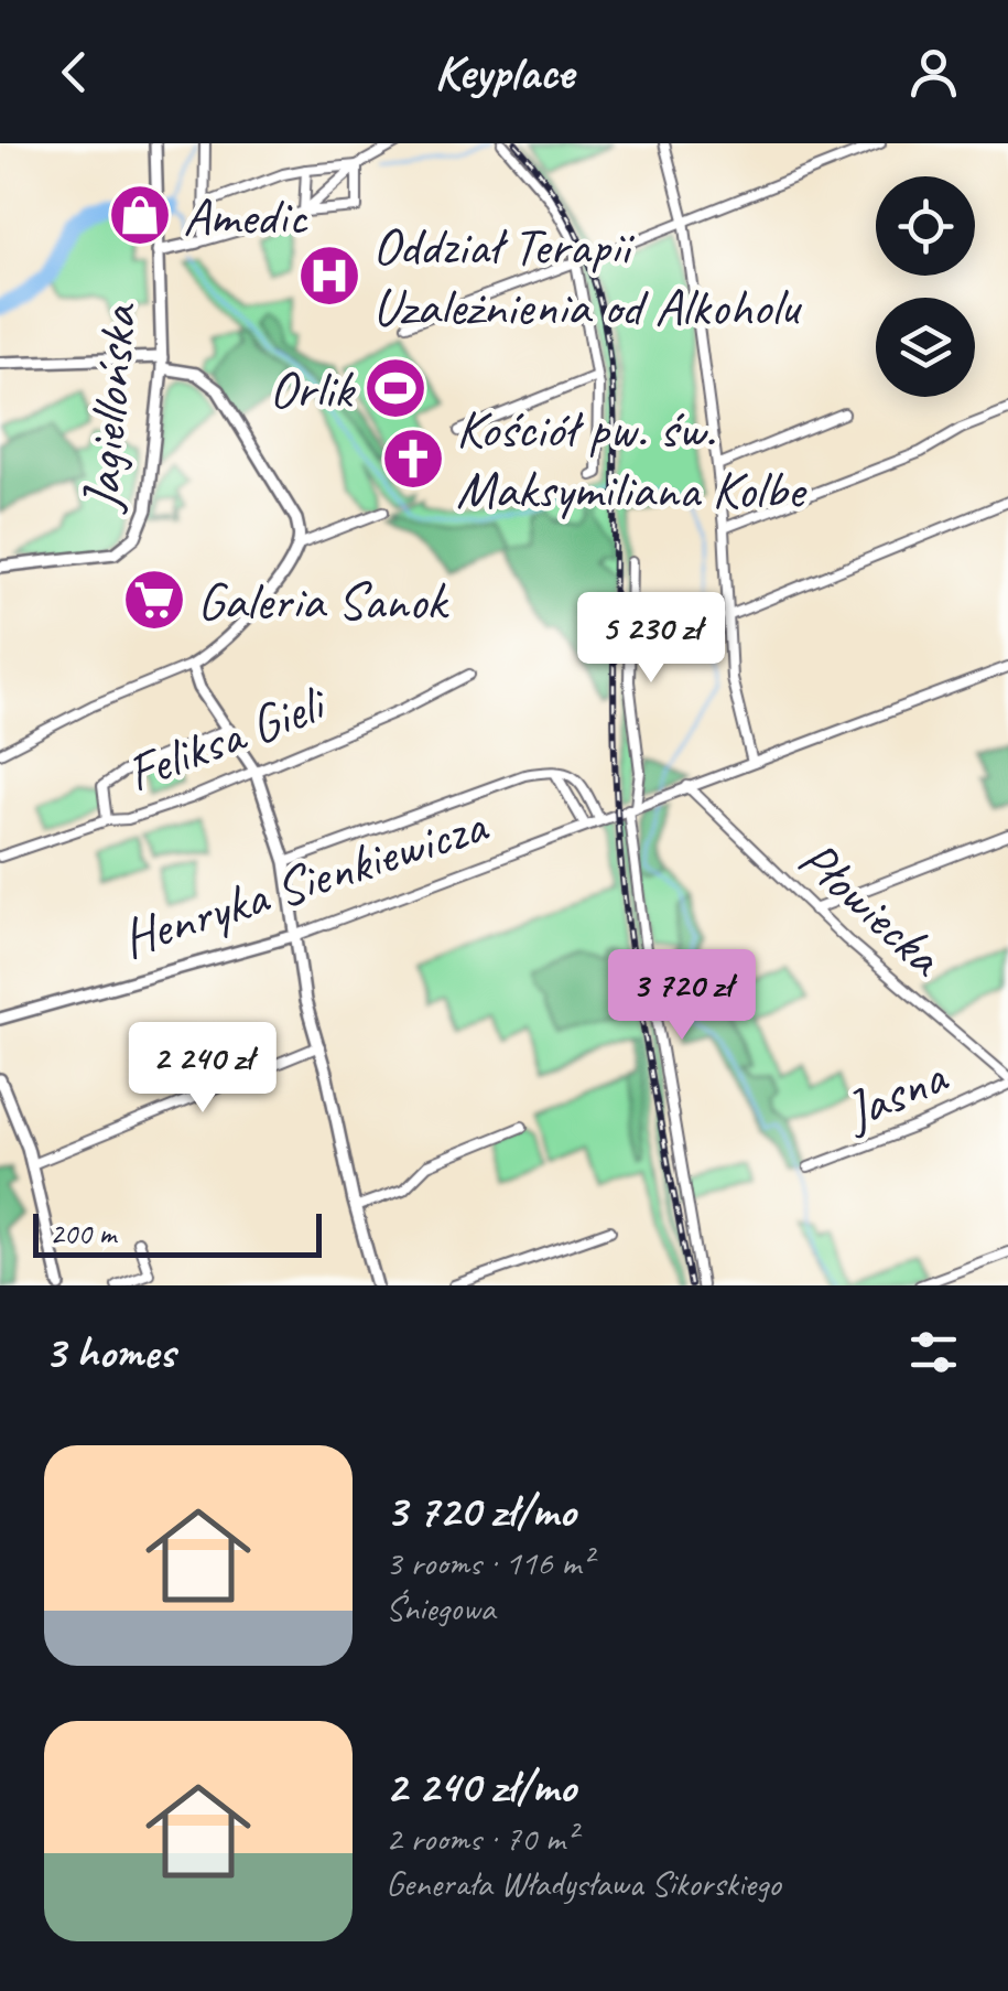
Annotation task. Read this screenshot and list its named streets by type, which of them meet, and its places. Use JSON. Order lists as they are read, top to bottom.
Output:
{
  "streets": {
    "street": [
      "Jagiellońska",
      "Feliksa Gieli",
      "Henryka Sienkiewicza",
      "Płowiecka",
      "Jasna"
    ]
  },
  "crossings": [
    ["Henryka Sienkiewicza", "Płowiecka"],
    ["Płowiecka", "Jasna"]
  ],
  "places": {
    "shop": ["Amedic"],
    "hospital": ["Oddział Terapii Uzależnienia od Alkoholu"],
    "sports": ["Orlik"],
    "church": ["Kościół pw. św. Maksymiliana Kolbe"],
    "supermarket": ["Galeria Sanok"]
  },
  "scale_bar": "200 m",
  "page": {
    "header": "Keyplace",
    "price": ["5 230 zł", "3 720 zł", "2 240 zł"],
    "scale": "200 m",
    "heading": "3 homes",
    "list": [
      {
        "name": "3 720 zł/mo",
        "note": "3 rooms · 116 m² · Śniegowa"
      },
      {
        "name": "2 240 zł/mo",
        "note": "2 rooms · 70 m² · Generała Władysława Sikorskiego"
      }
    ]
  }
}
